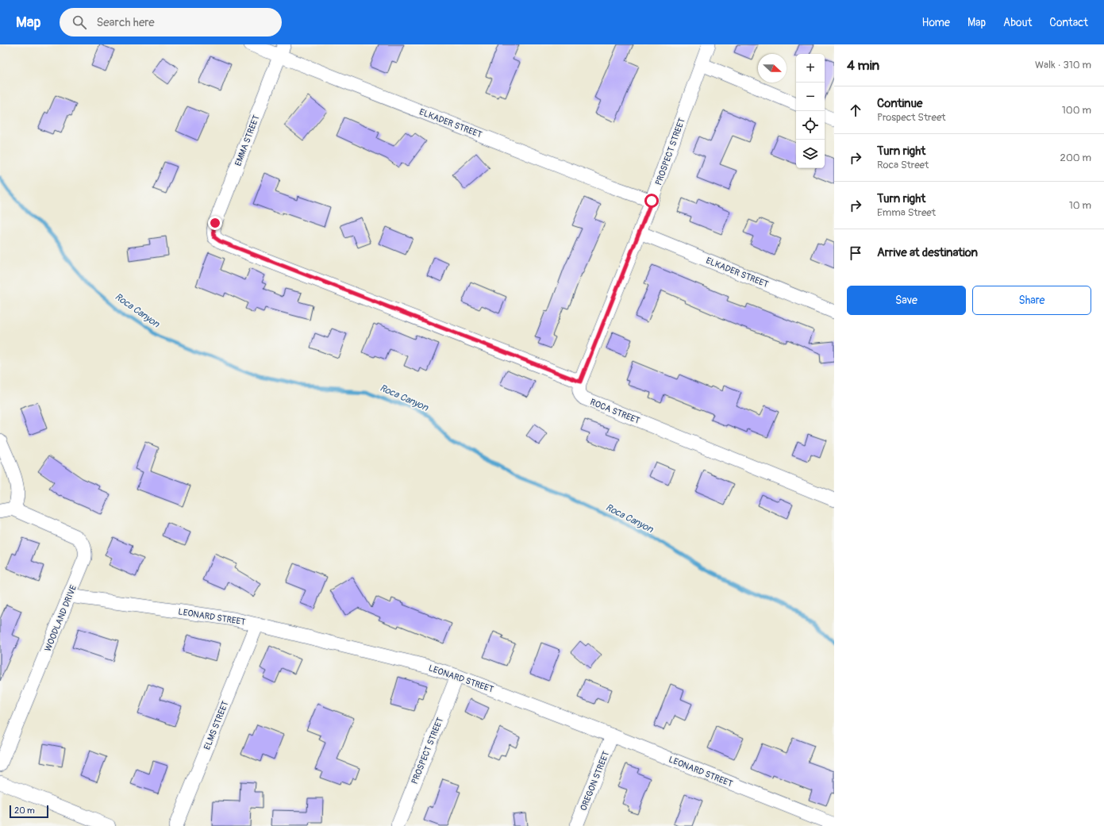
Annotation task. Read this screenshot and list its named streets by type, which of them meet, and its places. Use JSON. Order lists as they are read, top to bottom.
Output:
{
  "streets": {
    "street": [
      "ELKADER STREET",
      "EMMA STREET",
      "PROSPECT STREET",
      "ROCA STREET",
      "LEONARD STREET",
      "WOODLAND DRIVE",
      "ELMS STREET",
      "OREGON STREET"
    ]
  },
  "crossings": [
    ["ELKADER STREET", "EMMA STREET"],
    ["ELKADER STREET", "PROSPECT STREET"],
    ["EMMA STREET", "PROSPECT STREET"],
    ["EMMA STREET", "ROCA STREET"],
    ["PROSPECT STREET", "ROCA STREET"],
    ["PROSPECT STREET", "LEONARD STREET"],
    ["LEONARD STREET", "WOODLAND DRIVE"],
    ["LEONARD STREET", "ELMS STREET"],
    ["LEONARD STREET", "OREGON STREET"]
  ],
  "water": ["Roca Canyon"],
  "scale_bar": "20 m",
  "north": "right",
  "page": {
    "header": "Map",
    "search": "Search here",
    "nav": [
      "Home",
      "Map",
      "About",
      "Contact"
    ],
    "heading": ["4 min", "Walk · 310 m"],
    "map_buttons": ["+", "−"],
    "list": [
      ["Continue", "Prospect Street", "100 m"],
      ["Turn right", "Roca Street", "200 m"],
      ["Turn right", "Emma Street", "10 m"],
      "Arrive at destination"
    ],
    "buttons": ["Save", "Share"],
    "scale": "20 m"
  }
}
